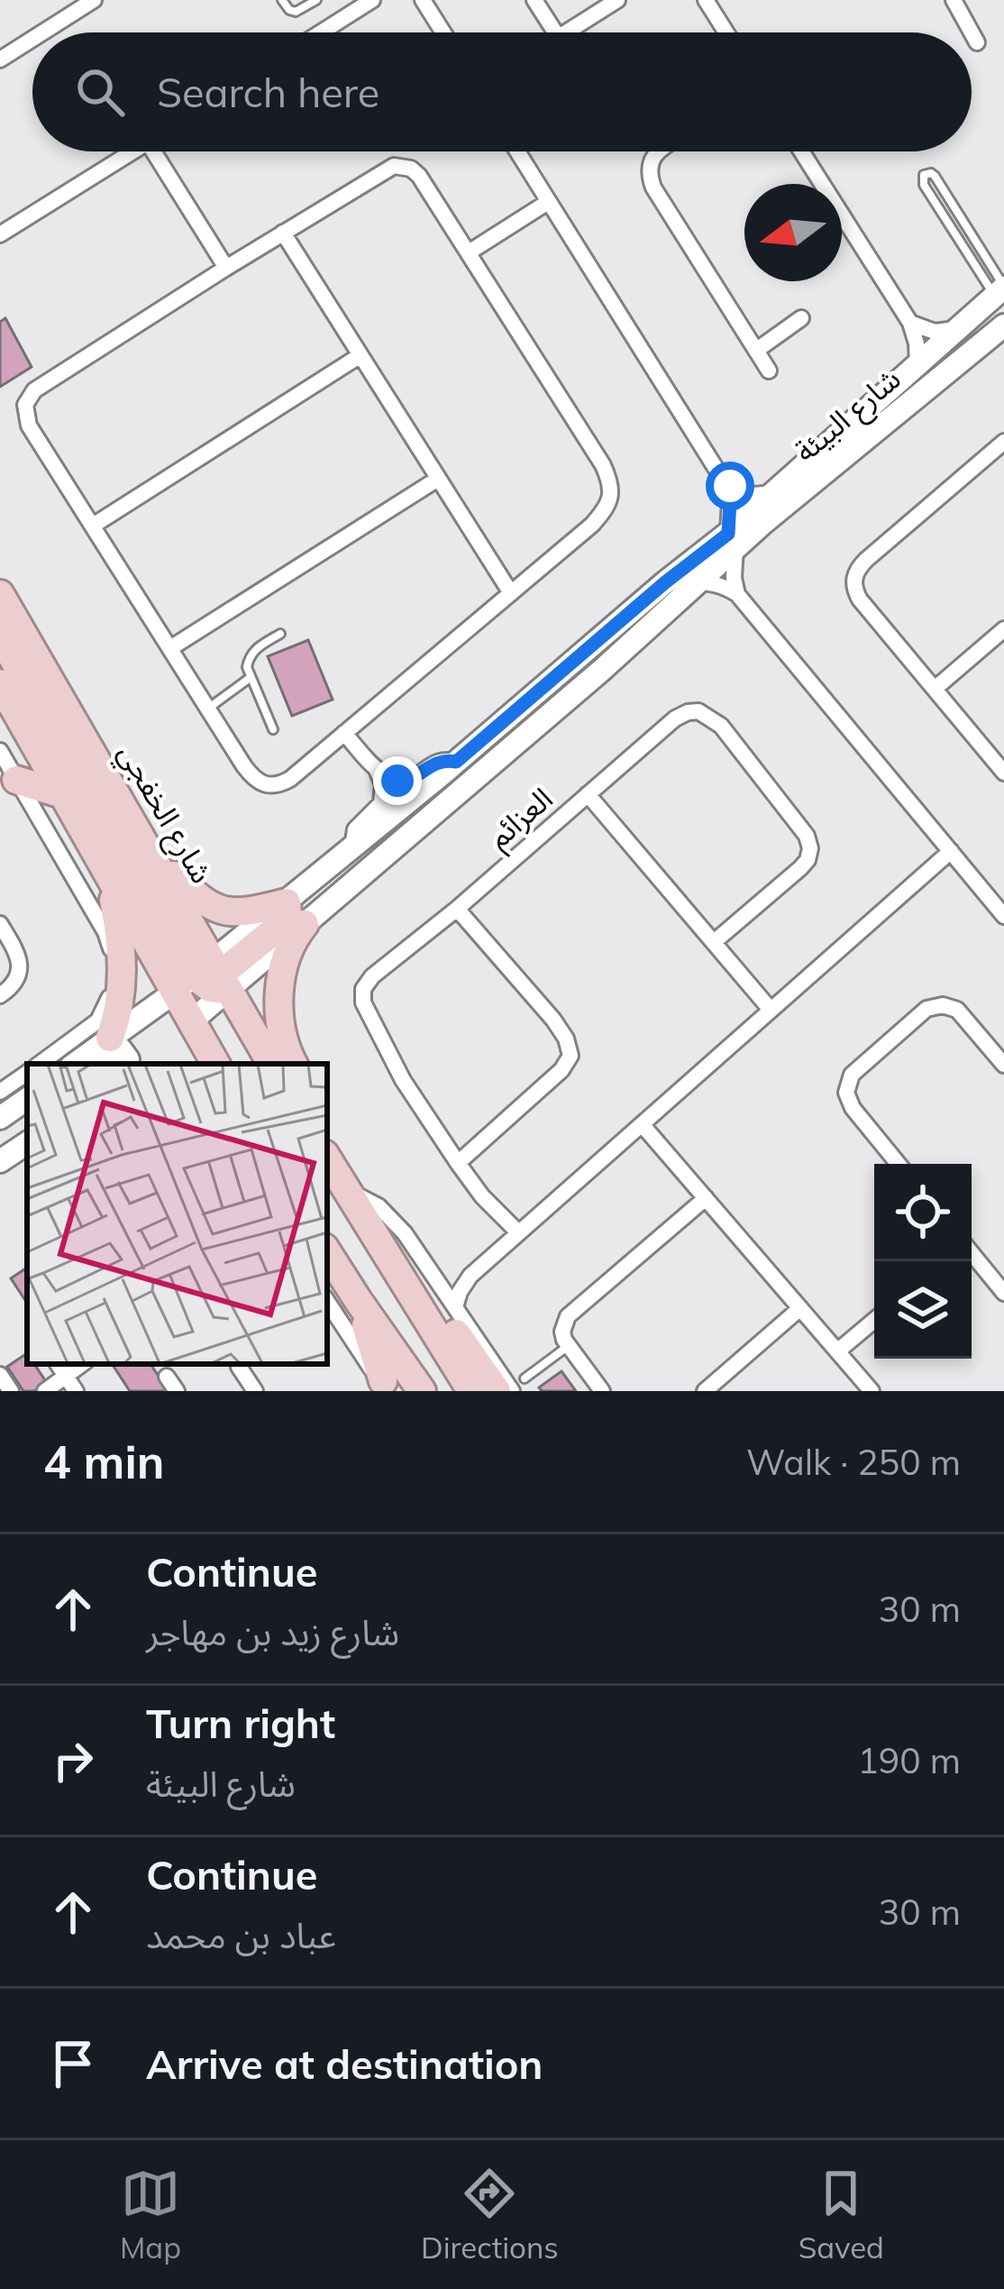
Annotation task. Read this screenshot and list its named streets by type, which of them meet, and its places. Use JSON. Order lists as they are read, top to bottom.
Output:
{
  "streets": {
    "highway": ["شارع الخفجي"],
    "street": ["شارع البيئة", "العزائم"]
  },
  "north": "left",
  "page": {
    "search": "Search here",
    "heading": ["4 min", "Walk · 250 m"],
    "list": [
      ["Continue", "شارع زيد بن مهاجر", "30 m"],
      ["Turn right", "شارع البيئة", "190 m"],
      ["Continue", "عباد بن محمد", "30 m"],
      "Arrive at destination"
    ],
    "nav": ["Map", "Directions", "Saved"]
  }
}
